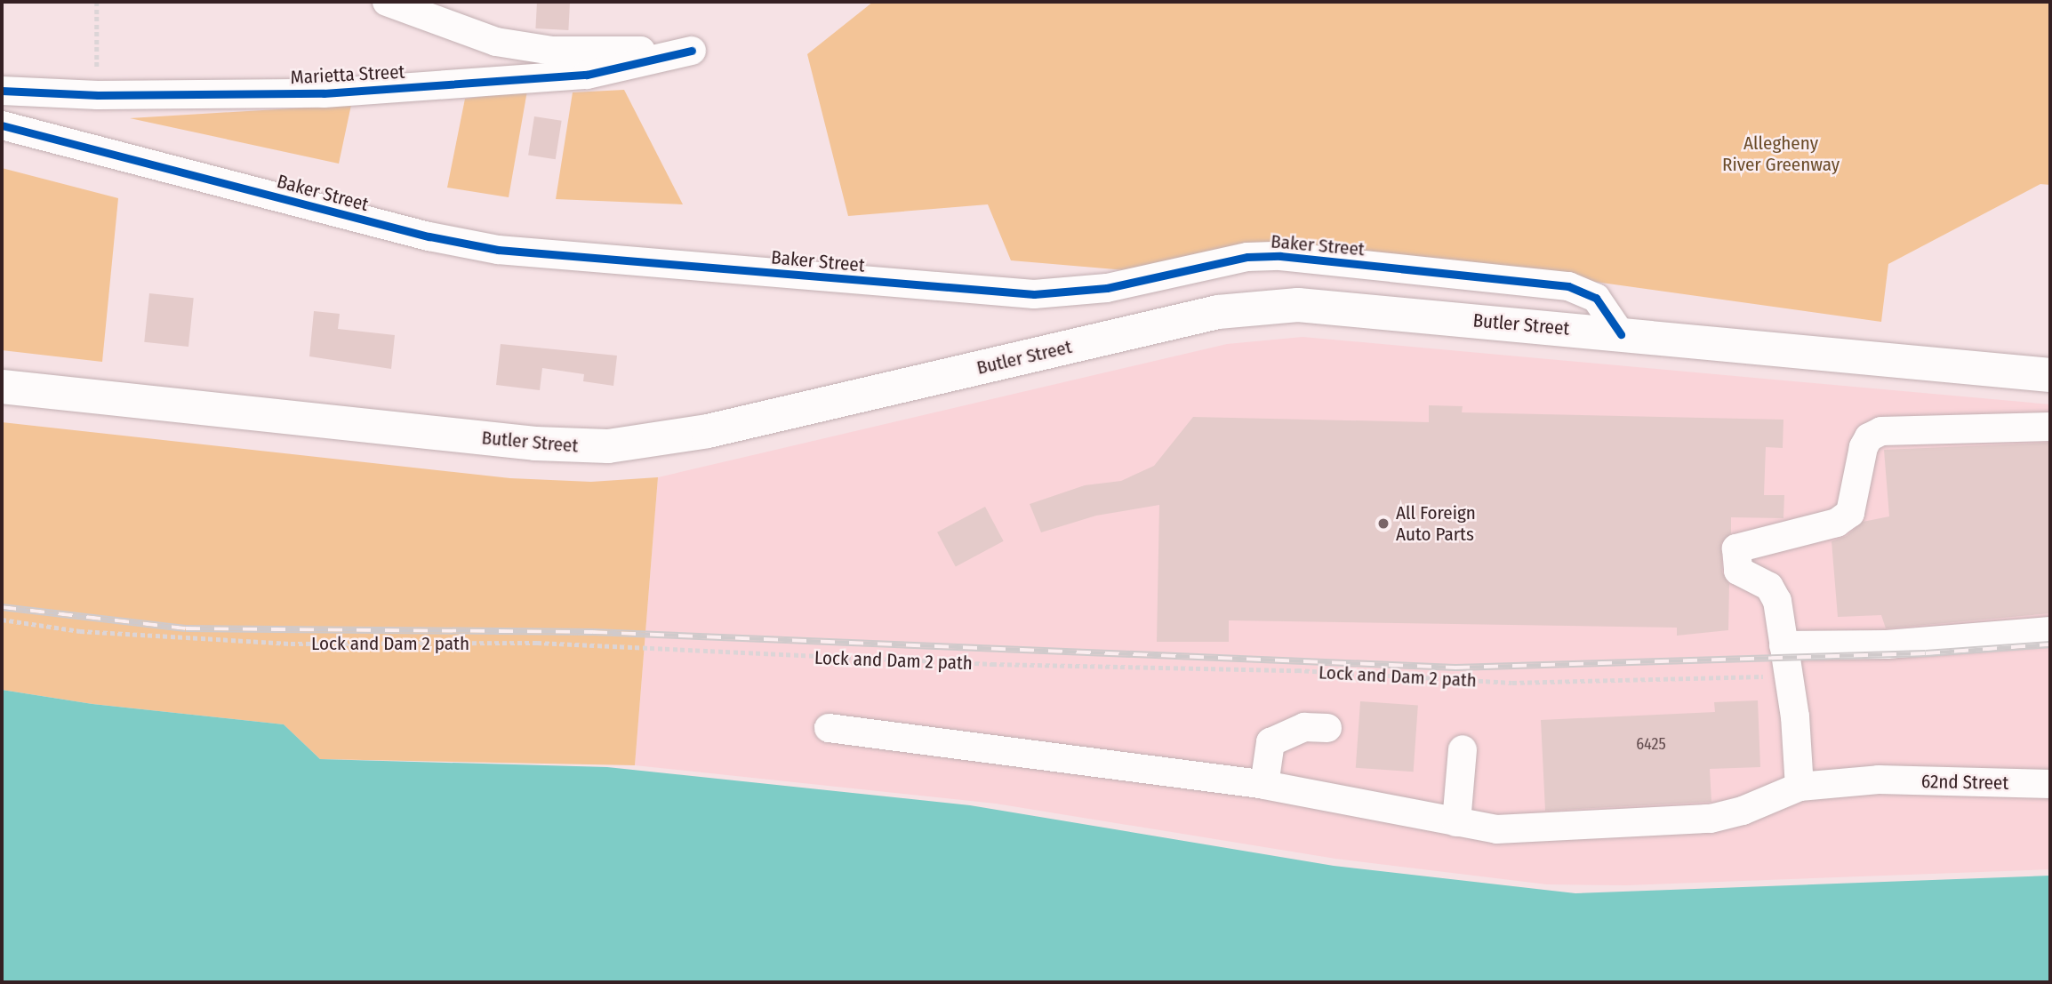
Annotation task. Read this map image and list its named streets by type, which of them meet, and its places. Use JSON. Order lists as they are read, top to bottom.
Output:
{
  "streets": {
    "highway": ["Butler Street"],
    "street": ["Marietta Street", "Baker Street", "62nd Street"],
    "path": ["Lock and Dam 2 path"]
  },
  "crossings": [
    ["Baker Street", "Butler Street"]
  ],
  "parks": ["Allegheny River Greenway"],
  "places": ["All Foreign Auto Parts"],
  "house_numbers": ["6425"]
}
